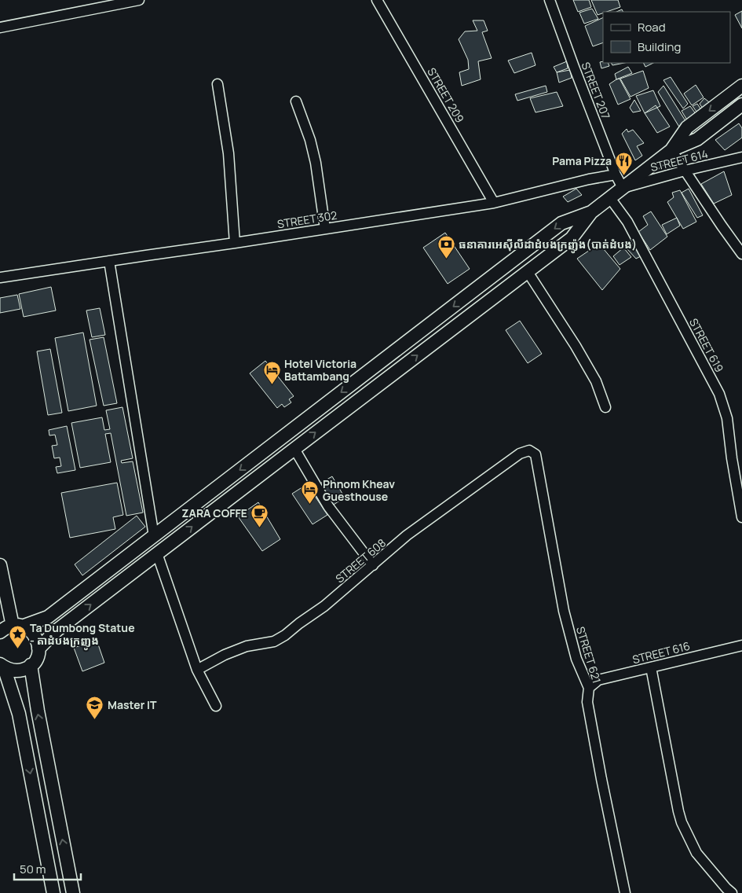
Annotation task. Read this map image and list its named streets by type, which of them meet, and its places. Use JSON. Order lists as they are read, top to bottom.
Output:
{
  "streets": {
    "street": [
      "STREET 207",
      "STREET 209",
      "STREET 614",
      "STREET 302",
      "STREET 619",
      "STREET 608",
      "STREET 616",
      "STREET 621"
    ]
  },
  "crossings": [
    ["STREET 207", "STREET 614"],
    ["STREET 207", "STREET 302"],
    ["STREET 209", "STREET 302"],
    ["STREET 608", "STREET 621"],
    ["STREET 616", "STREET 621"]
  ],
  "places": {
    "restaurant": ["Pama Pizza"],
    "bank": ["ធនាគារអេស៊ីលីដាដំបងក្រញ៉ូង(បាត់ដំបង)"],
    "hotel": ["Hotel Victoria Battambang", "Phnom Kheav Guesthouse"],
    "cafe": ["ZARA COFFE"],
    "place": ["Ta Dumbong Statue - តាដំបងក្រញូង"],
    "school or university": ["Master IT"]
  },
  "legend": ["Road", "Building"],
  "scale_bar": "50 m"
}
